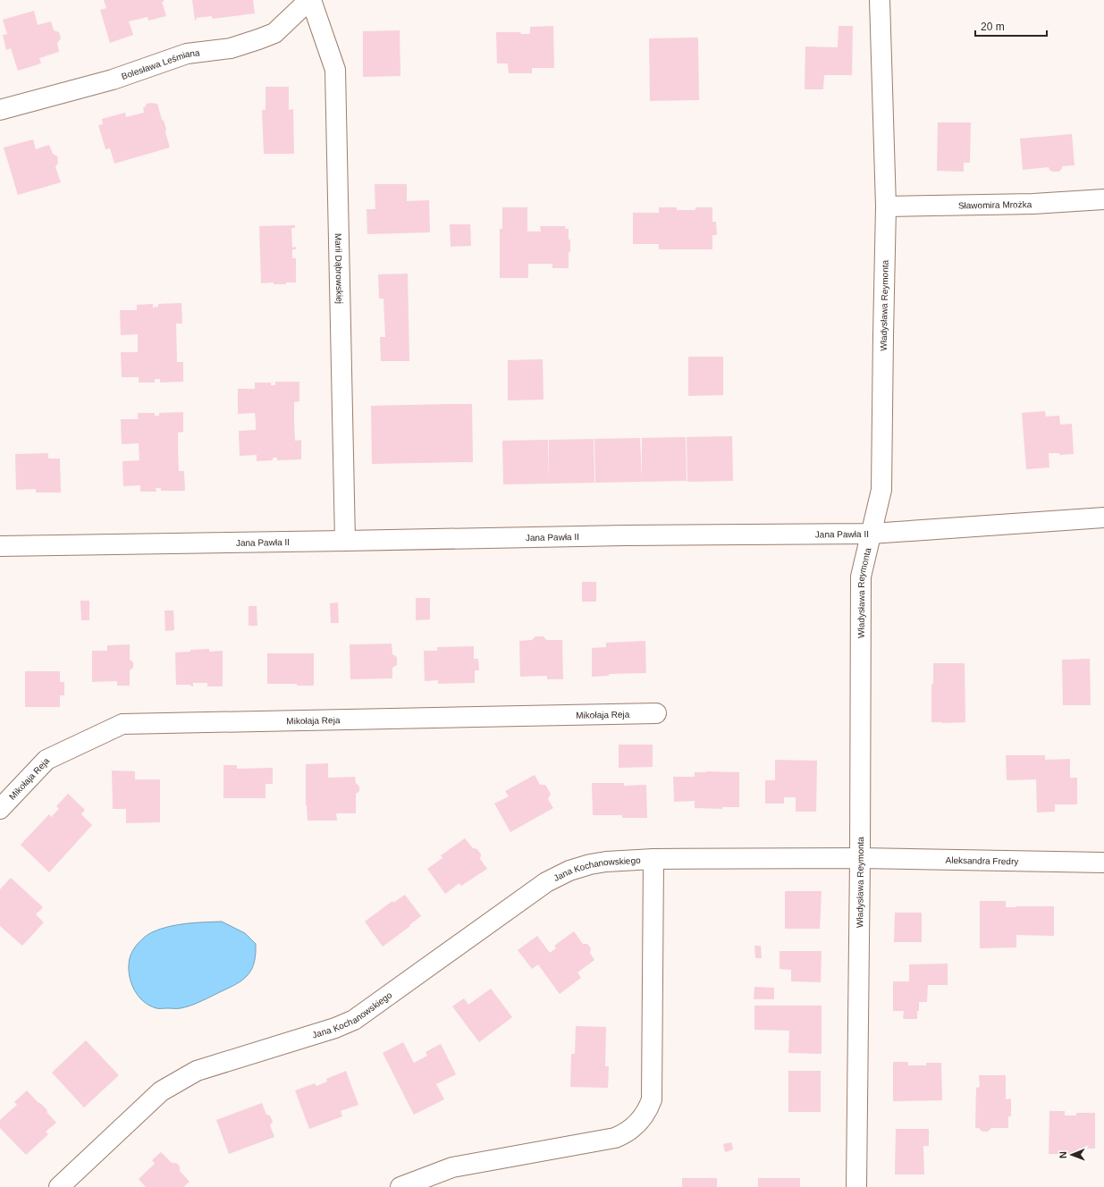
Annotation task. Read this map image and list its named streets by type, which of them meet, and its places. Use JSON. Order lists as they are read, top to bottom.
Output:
{
  "streets": {
    "street": [
      "Bolesława Leśmiana",
      "Sławomira Mrożka",
      "Marii Dąbrowskiej",
      "Władysława Reymonta",
      "Jana Pawła II",
      "Mikołaja Reja",
      "Aleksandra Fredry",
      "Jana Kochanowskiego"
    ]
  },
  "crossings": [
    ["Bolesława Leśmiana", "Marii Dąbrowskiej"],
    ["Sławomira Mrożka", "Władysława Reymonta"],
    ["Marii Dąbrowskiej", "Jana Pawła II"],
    ["Władysława Reymonta", "Jana Pawła II"],
    ["Władysława Reymonta", "Aleksandra Fredry"],
    ["Władysława Reymonta", "Jana Kochanowskiego"],
    ["Aleksandra Fredry", "Jana Kochanowskiego"]
  ],
  "scale_bar": "20 m",
  "north": "left"
}
